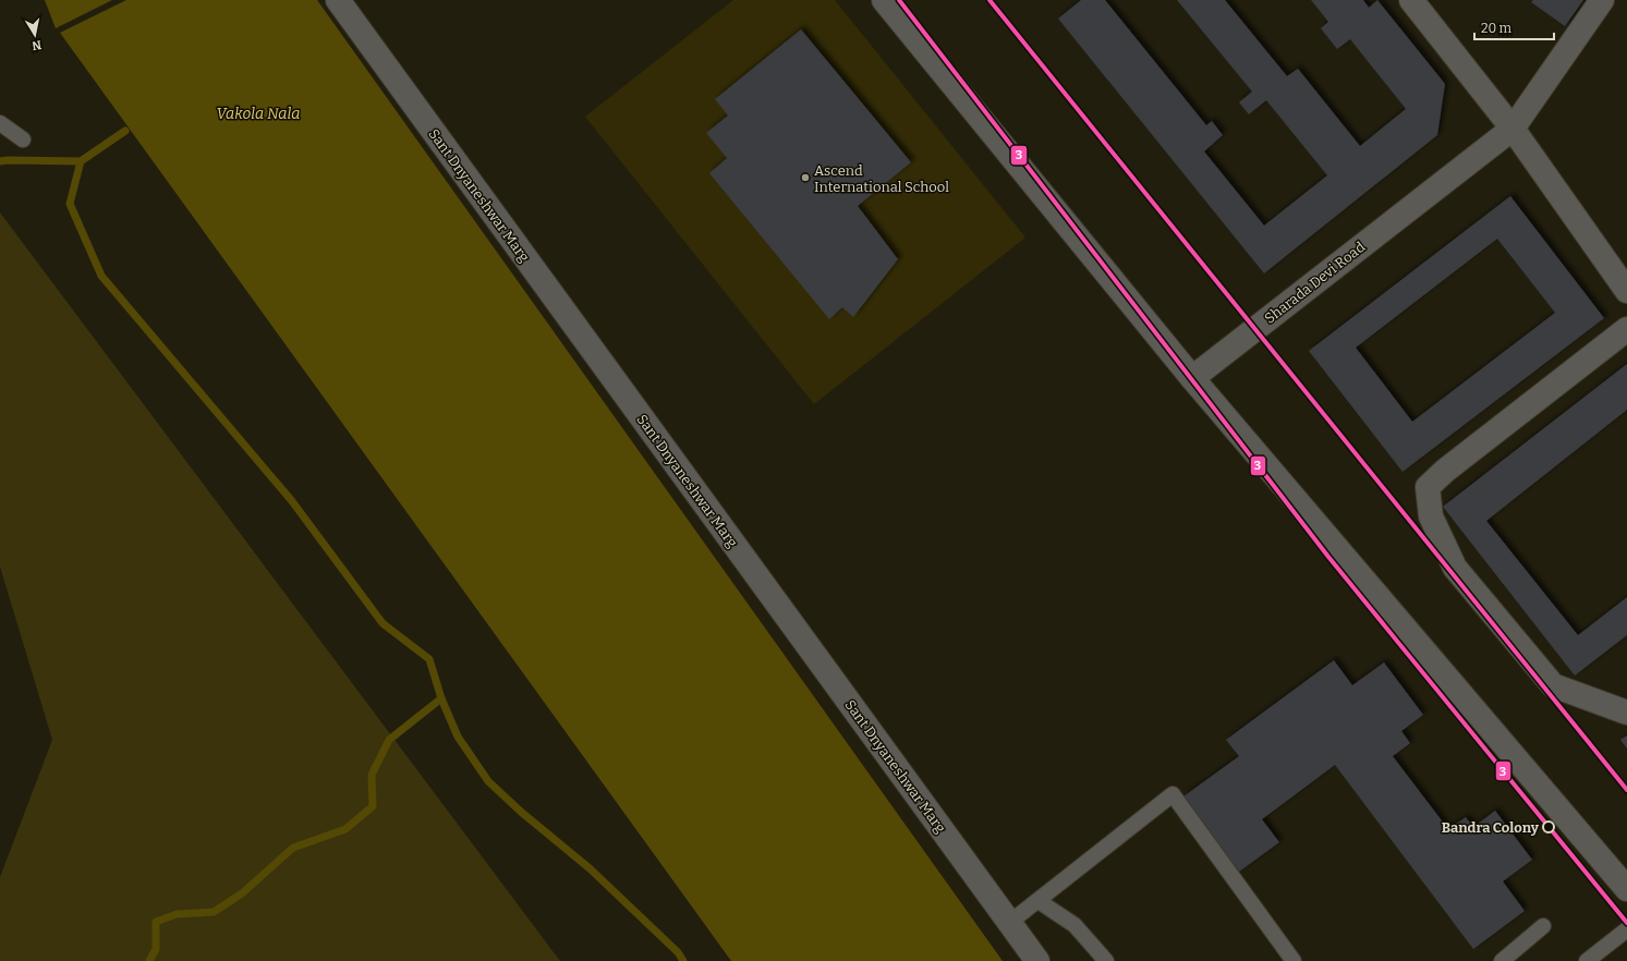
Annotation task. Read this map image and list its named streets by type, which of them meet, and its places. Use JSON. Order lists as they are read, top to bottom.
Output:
{
  "streets": {
    "street": ["Sant Dnyaneshwar Marg", "Sharada Devi Road"]
  },
  "water": ["Vakola Nala"],
  "places": ["Ascend International School", "Bandra Colony"],
  "lines": ["transit line 3"],
  "scale_bar": "20 m",
  "north": "bottom"
}
